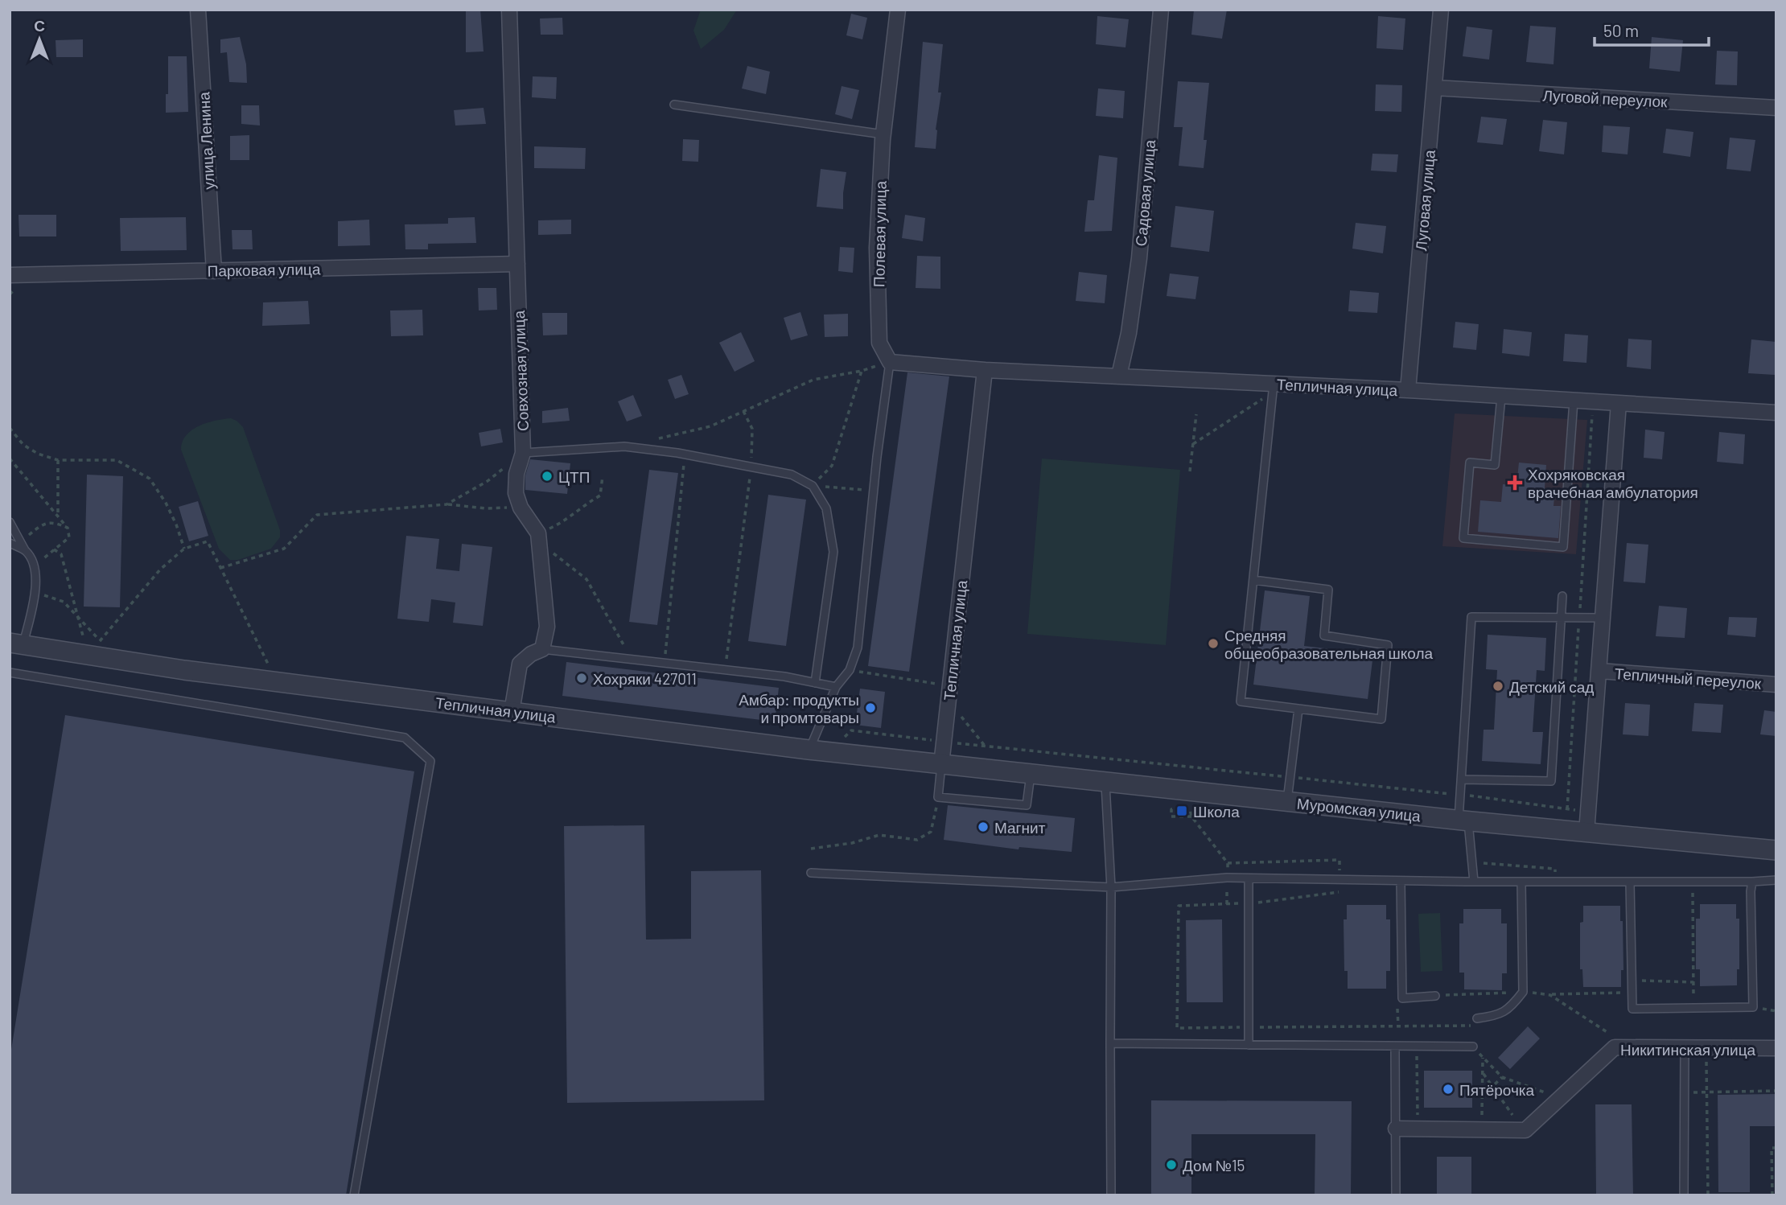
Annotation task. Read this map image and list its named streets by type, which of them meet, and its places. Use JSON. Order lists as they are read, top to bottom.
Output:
{
  "streets": {
    "street": [
      "Луговой переулок",
      "улица Ленина",
      "Садовая улица",
      "Луговая улица",
      "Полевая улица",
      "Парковая улица",
      "Совхозная улица",
      "Тепличная улица",
      "Тепличный переулок",
      "Муромская улица",
      "Никитинская улица"
    ]
  },
  "crossings": [
    ["Луговой переулок", "Луговая улица"],
    ["улица Ленина", "Парковая улица"],
    ["Садовая улица", "Тепличная улица"],
    ["Луговая улица", "Тепличная улица"],
    ["Парковая улица", "Совхозная улица"],
    ["Тепличная улица", "Муромская улица"]
  ],
  "places": {
    "other": [
      "ЦТП",
      "Средняя общеобразовательная школа",
      "Хохряки 427011",
      "Детский сад",
      "Амбар: продукты и промтовары",
      "Магнит",
      "Пятёрочка",
      "Дом №15"
    ],
    "health": ["Хохряковская врачебная амбулатория"],
    "transit": ["Школа"]
  },
  "scale_bar": "50 m",
  "north": "top"
}
